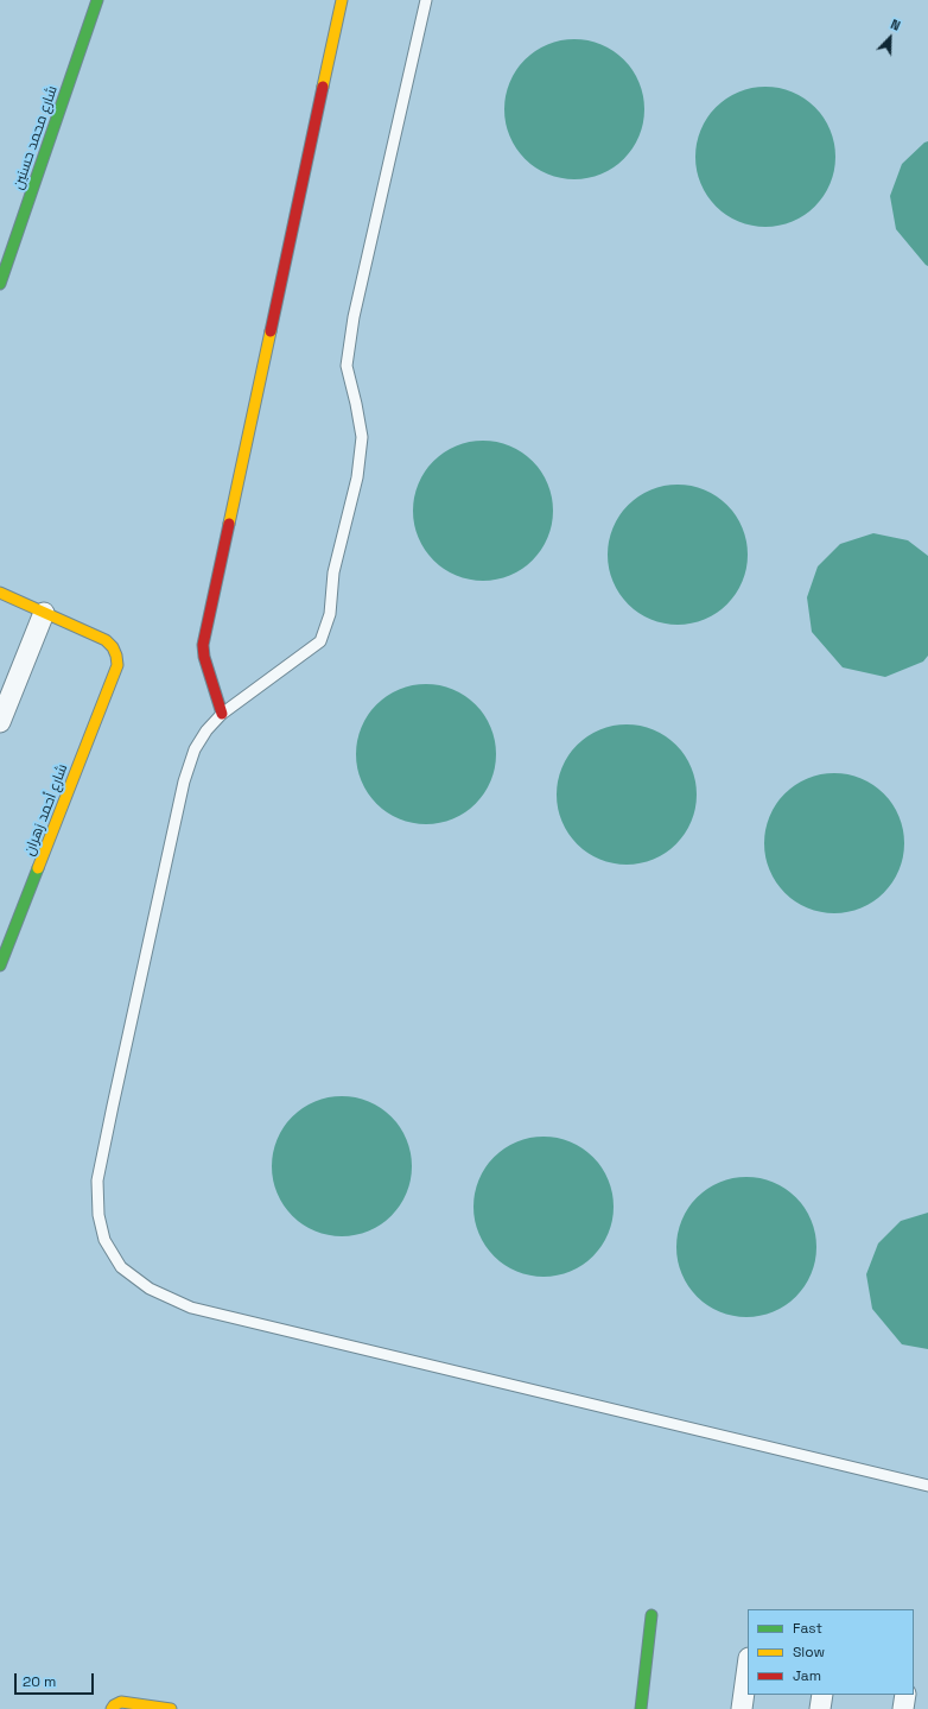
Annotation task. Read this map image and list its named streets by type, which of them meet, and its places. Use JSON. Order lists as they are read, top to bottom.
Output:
{
  "streets": {
    "street": ["شارع محمد حسنين", "شارع أحمد زهران"]
  },
  "legend": ["Fast", "Slow", "Jam"],
  "scale_bar": "20 m",
  "north": "top right"
}
